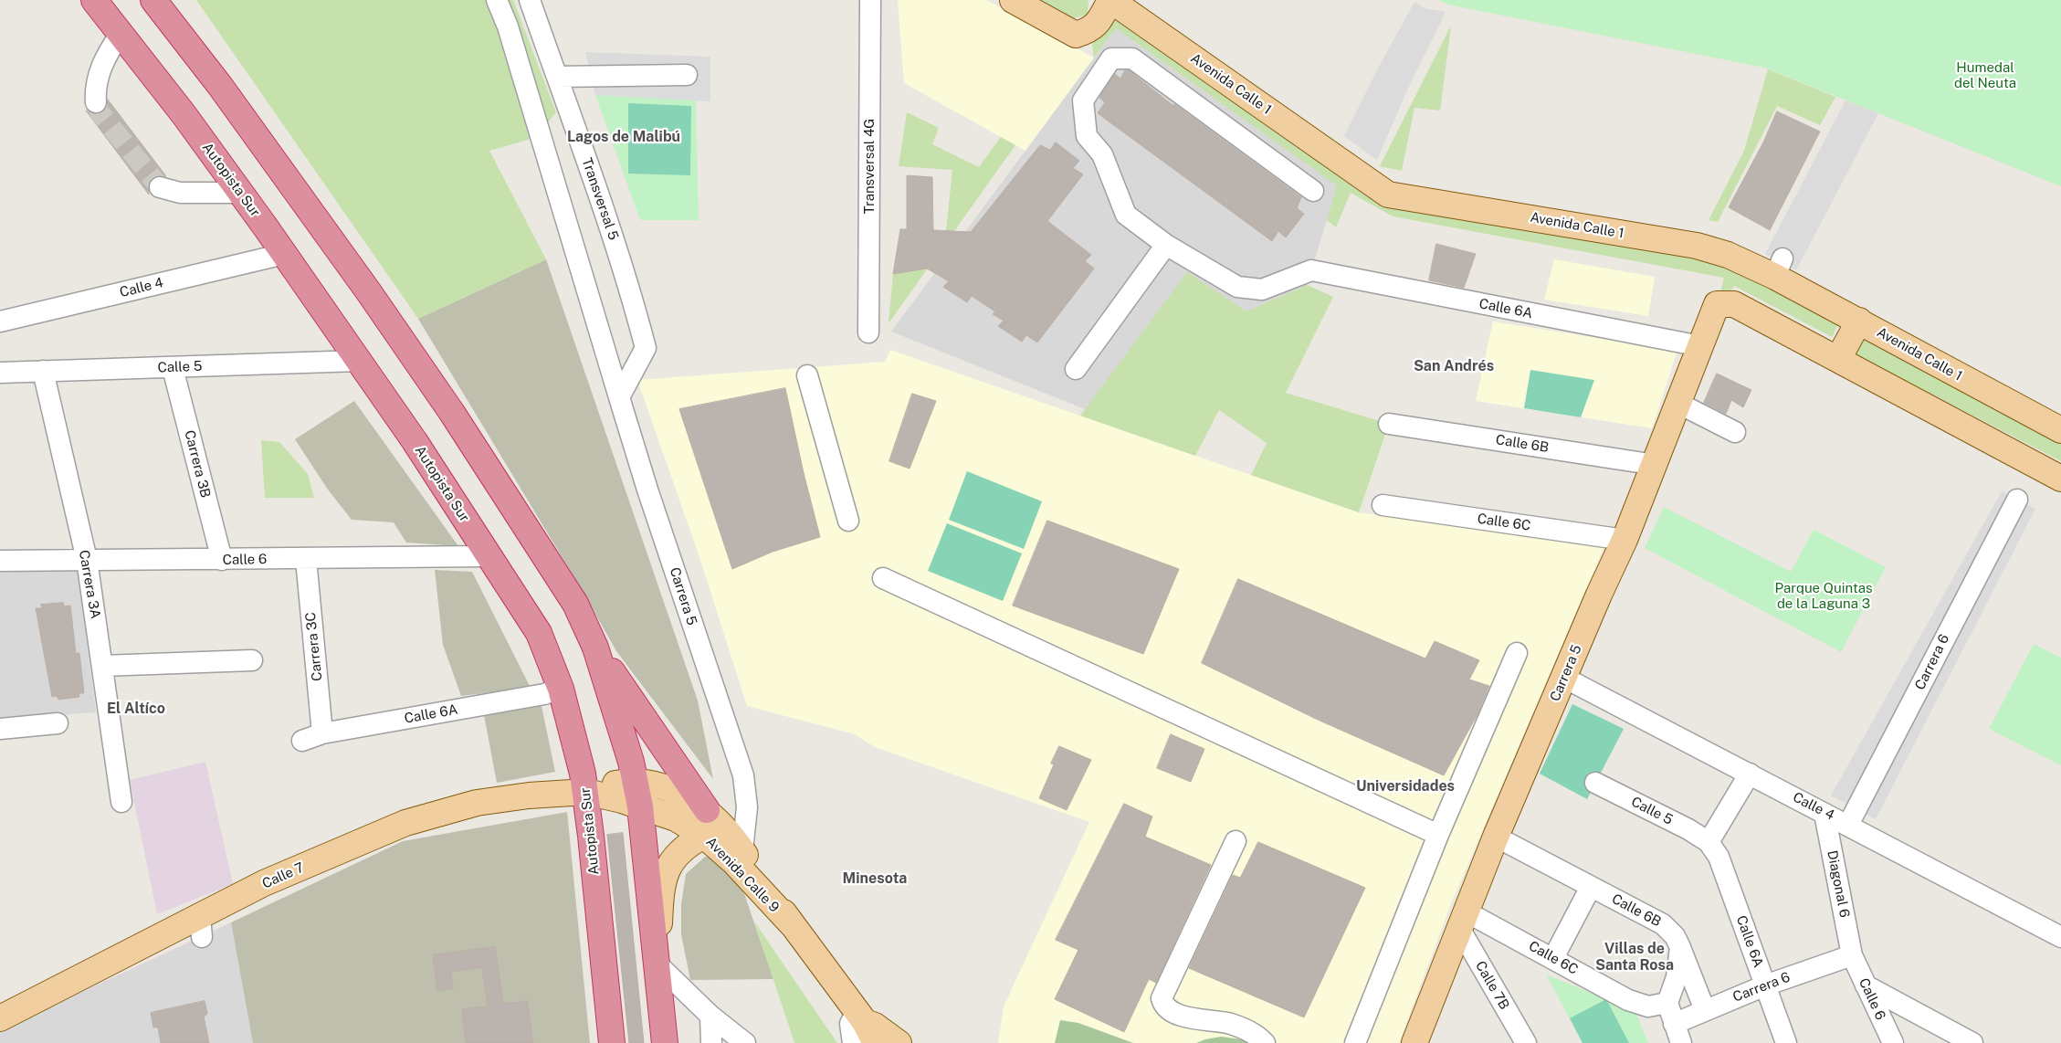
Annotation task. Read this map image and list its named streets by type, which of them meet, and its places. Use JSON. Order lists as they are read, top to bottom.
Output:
{
  "streets": {
    "highway": ["Autopista Sur"],
    "main road": [
      "Avenida Calle 1",
      "Carrera 5",
      "Avenida Calle 9",
      "Calle 7"
    ],
    "street": [
      "Transversal 4G",
      "Transversal 5",
      "Calle 4",
      "Calle 6A",
      "Calle 5",
      "Calle 6B",
      "Carrera 3B",
      "Calle 6C",
      "Calle 6",
      "Carrera 3A",
      "Carrera 3C",
      "Carrera 6",
      "Diagonal 6",
      "Calle 7B"
    ]
  },
  "crossings": [
    ["Autopista Sur", "Calle 4"],
    ["Autopista Sur", "Calle 6A"],
    ["Autopista Sur", "Calle 5"],
    ["Autopista Sur", "Calle 6"],
    ["Autopista Sur", "Avenida Calle 9"],
    ["Autopista Sur", "Calle 7"],
    ["Transversal 5", "Carrera 5"],
    ["Calle 4", "Carrera 5"],
    ["Calle 4", "Carrera 6"],
    ["Calle 4", "Diagonal 6"],
    ["Calle 6A", "Calle 5"],
    ["Calle 6A", "Carrera 5"],
    ["Calle 6A", "Carrera 3C"],
    ["Calle 6A", "Carrera 6"],
    ["Calle 5", "Carrera 3B"],
    ["Calle 5", "Carrera 3A"],
    ["Calle 6B", "Carrera 5"],
    ["Calle 6B", "Carrera 6"],
    ["Carrera 3B", "Calle 6"],
    ["Calle 6C", "Carrera 5"],
    ["Calle 6C", "Calle 7B"],
    ["Calle 6", "Carrera 3A"],
    ["Calle 6", "Carrera 3C"],
    ["Calle 6", "Carrera 6"],
    ["Calle 6", "Diagonal 6"],
    ["Carrera 5", "Avenida Calle 9"],
    ["Carrera 5", "Calle 7B"],
    ["Carrera 6", "Diagonal 6"],
    ["Avenida Calle 9", "Calle 7"]
  ],
  "districts": [
    "Lagos de Malibú",
    "San Andrés",
    "El Altíco",
    "Universidades",
    "Minesota",
    "Villas de Santa Rosa"
  ],
  "parks": ["Humedal del Neuta", "Parque Quintas de la Laguna 3"]
}
